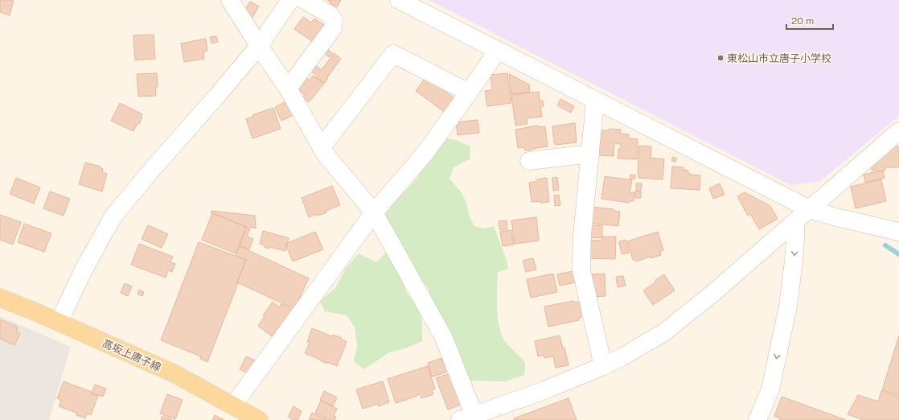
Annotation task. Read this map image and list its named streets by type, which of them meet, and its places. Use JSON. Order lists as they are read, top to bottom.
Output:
{
  "streets": {
    "main road": ["高坂上唐子線"]
  },
  "places": ["東松山市立唐子小学校"],
  "scale_bar": "20 m"
}
